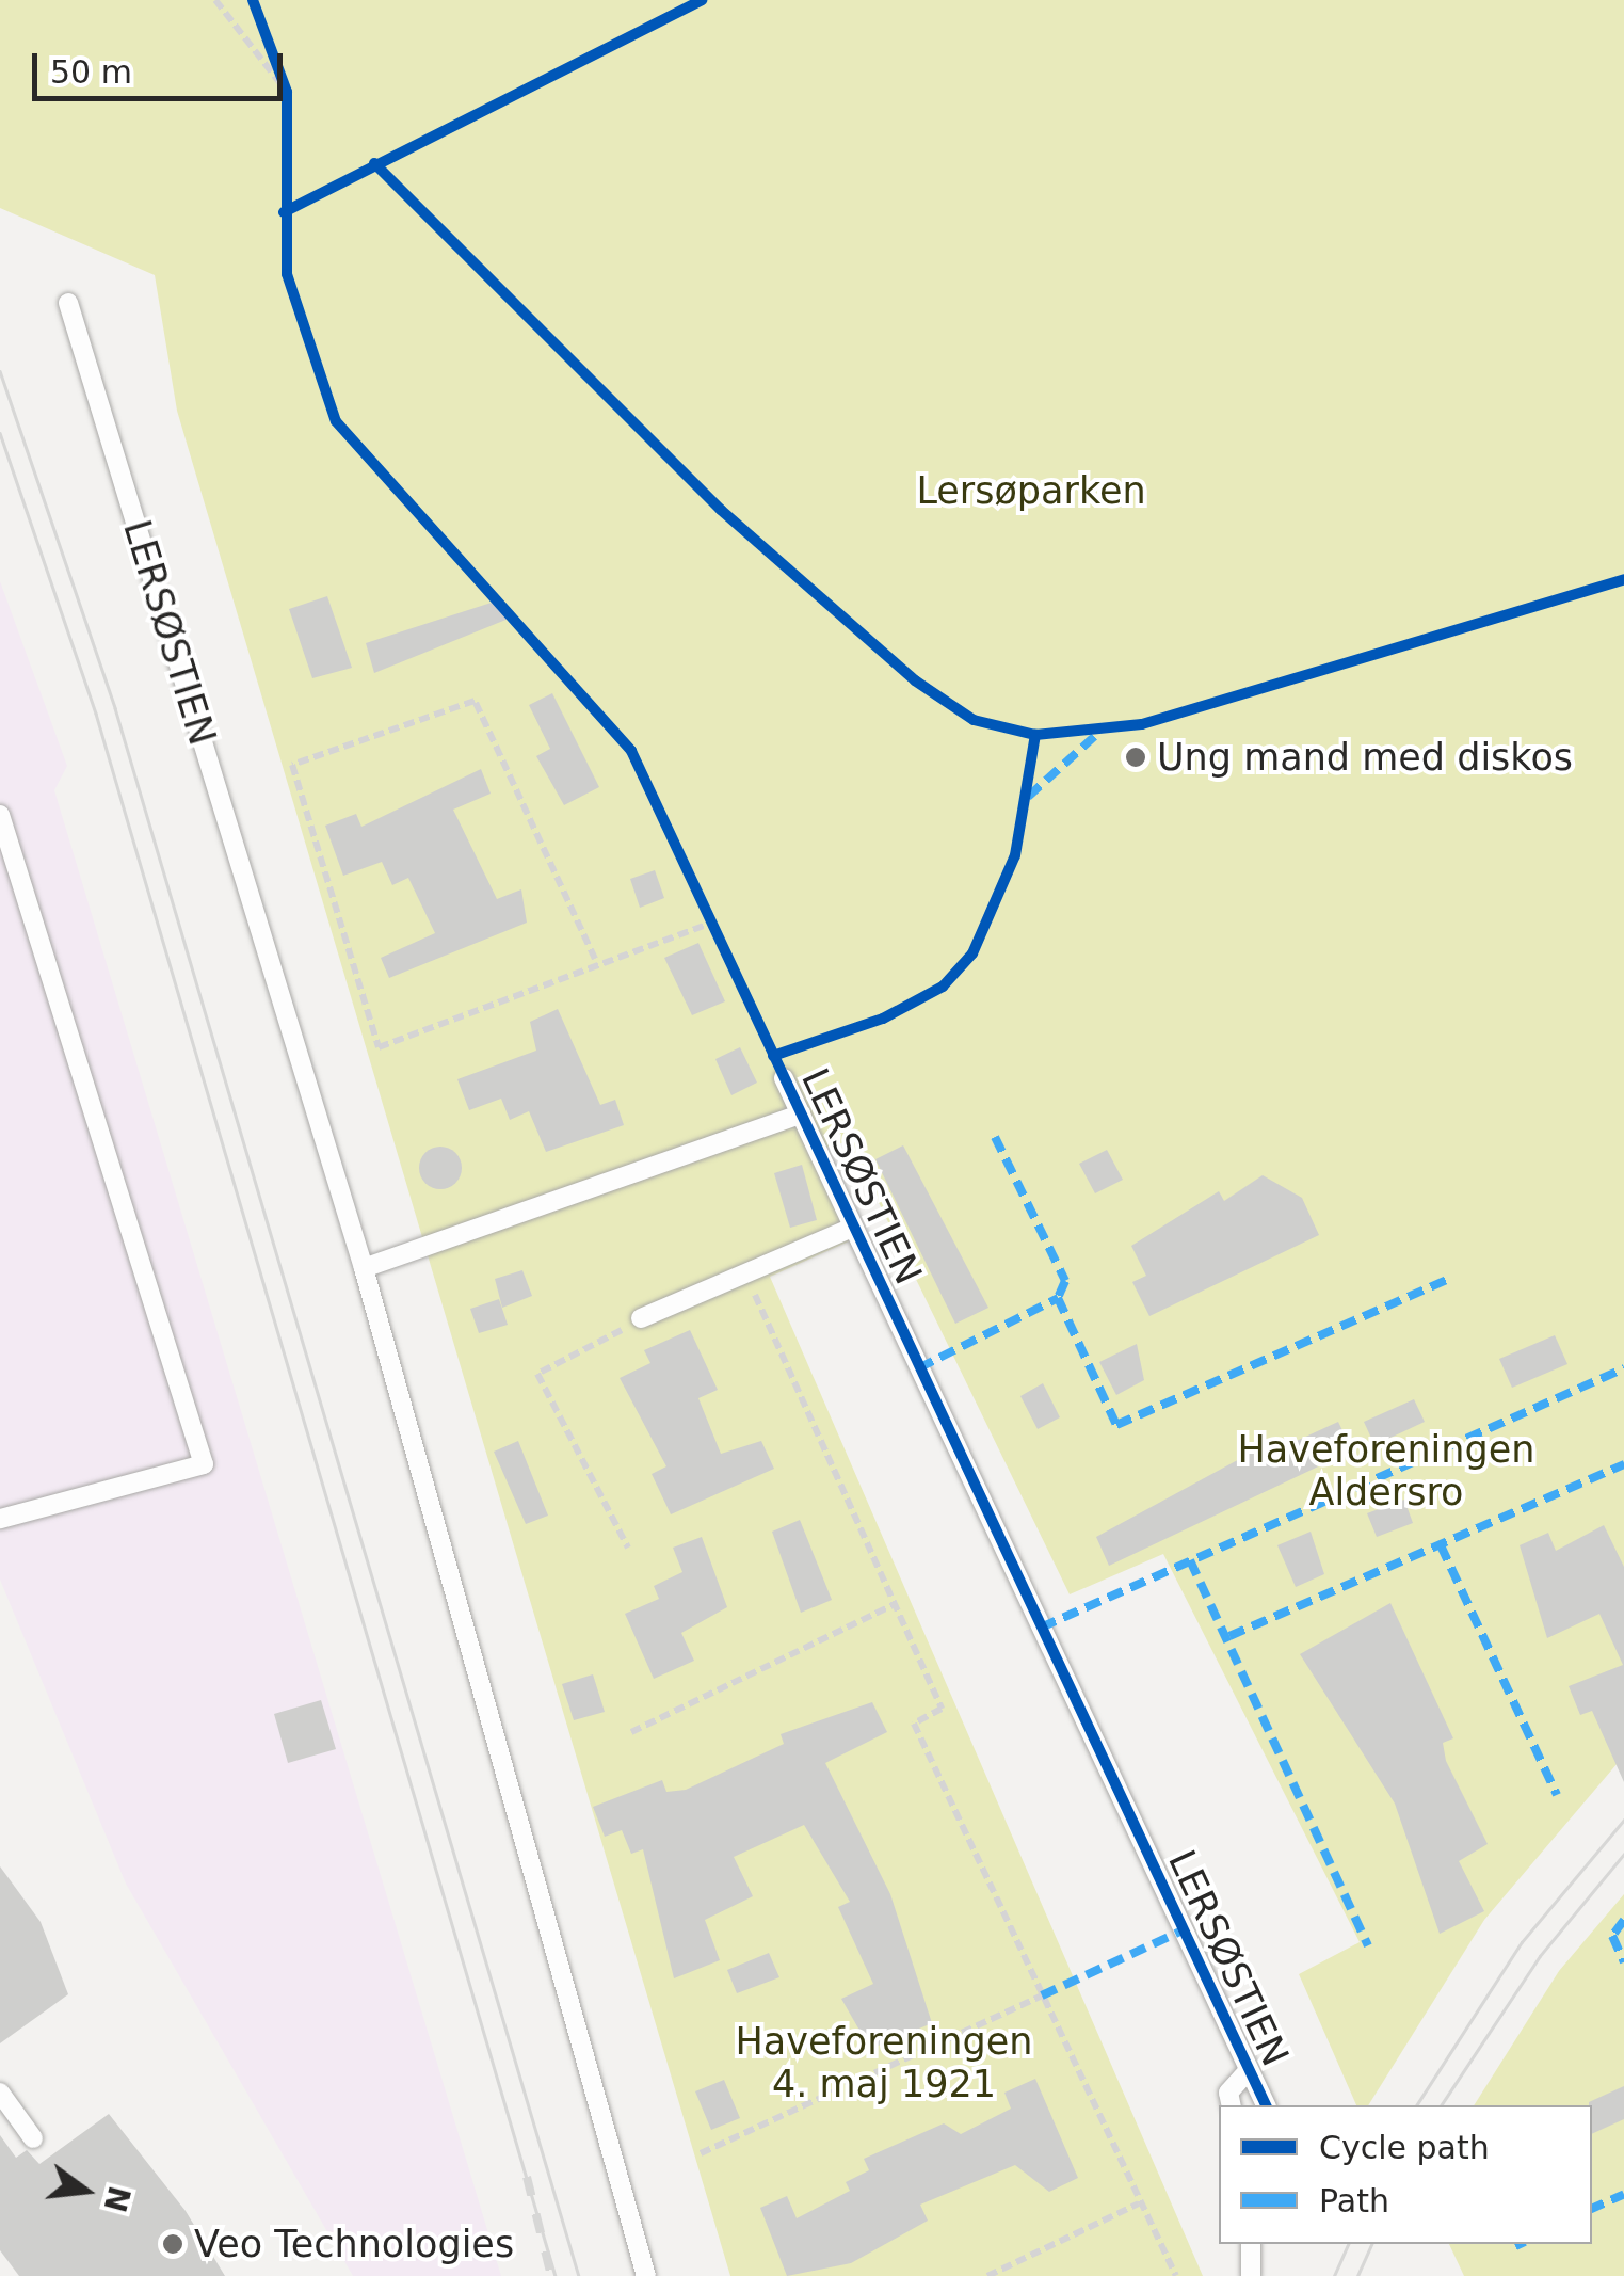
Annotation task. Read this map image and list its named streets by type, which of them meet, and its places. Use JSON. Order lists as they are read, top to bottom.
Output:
{
  "streets": {
    "lane": ["LERSØSTIEN"]
  },
  "parks": ["Lersøparken", "Haveforeningen Aldersro", "Haveforeningen 4. maj 1921"],
  "places": ["Ung mand med diskos", "Veo Technologies"],
  "legend": ["Cycle path", "Path"],
  "scale_bar": "50 m",
  "north": "right"
}
